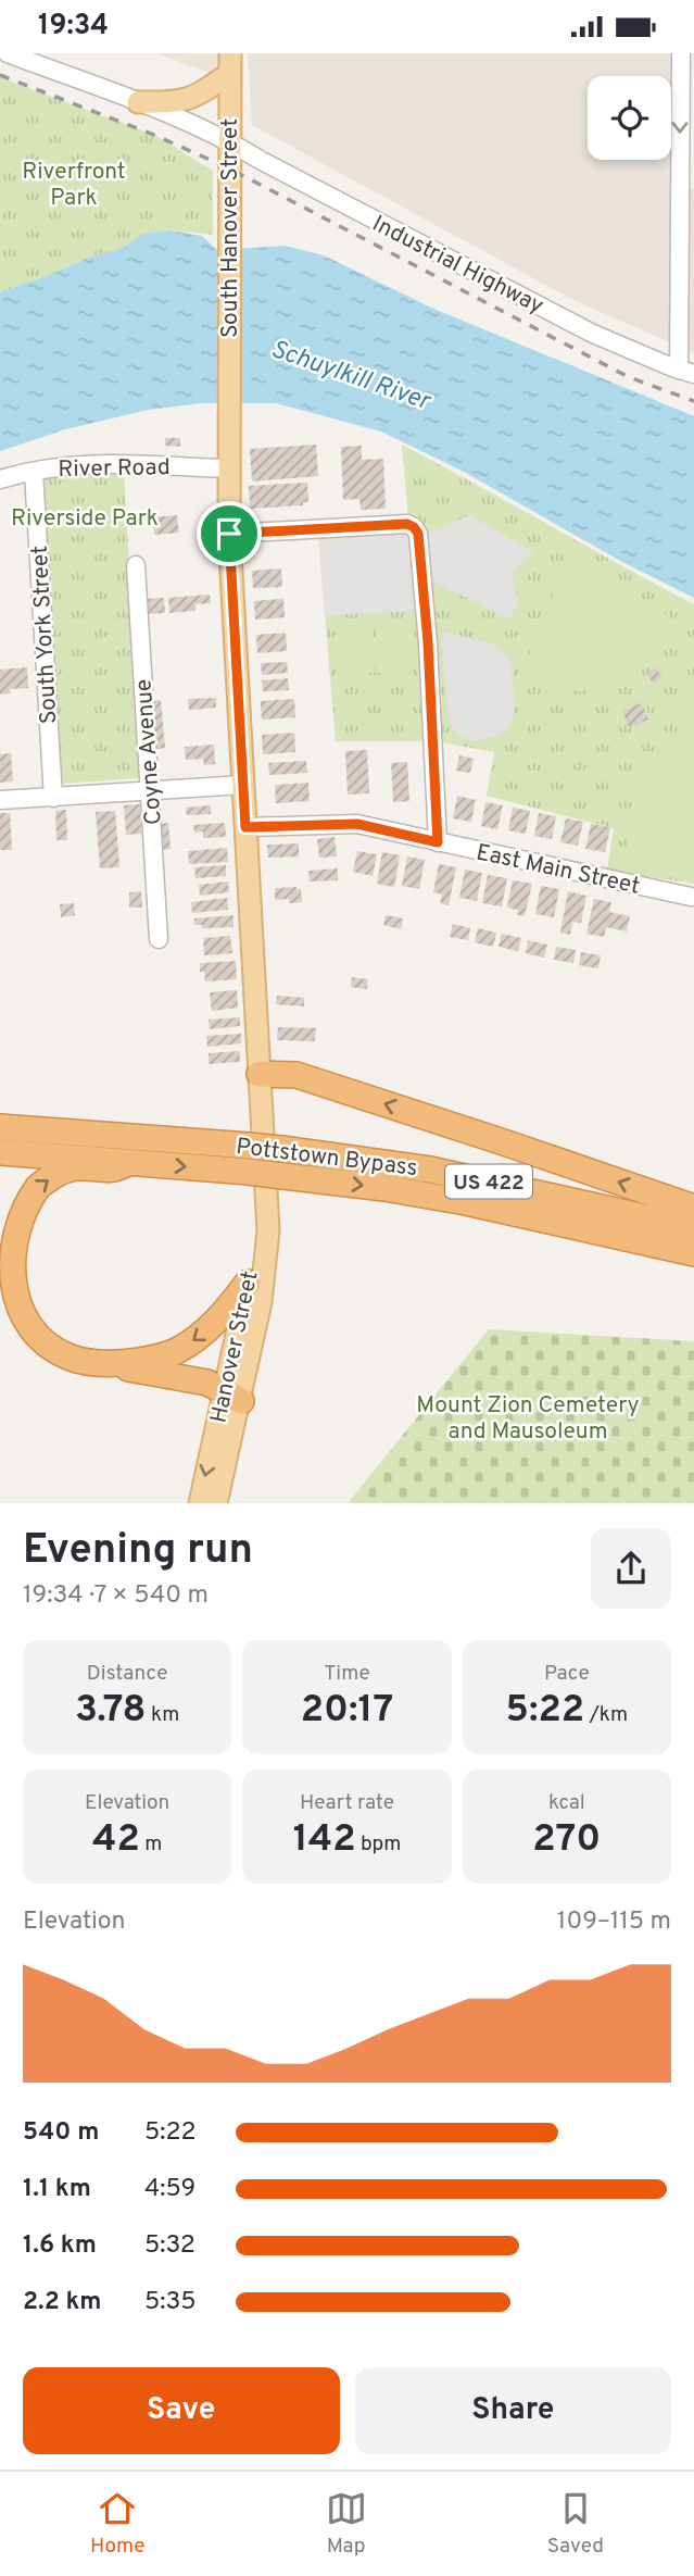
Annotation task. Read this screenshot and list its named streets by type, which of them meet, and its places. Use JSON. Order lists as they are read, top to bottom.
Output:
{
  "streets": {
    "highway": ["Pottstown Bypass", "US 422"],
    "main road": ["South Hanover Street", "Hanover Street"],
    "street": [
      "Industrial Highway",
      "River Road",
      "South York Street",
      "Coyne Avenue",
      "East Main Street"
    ]
  },
  "crossings": [
    ["South Hanover Street", "Industrial Highway"],
    ["South Hanover Street", "River Road"],
    ["River Road", "South York Street"],
    ["Pottstown Bypass", "Hanover Street"]
  ],
  "water": ["Schuylkill River"],
  "parks": ["Riverfront Park", "Riverside Park", "Mount Zion Cemetery and Mausoleum"],
  "page": {
    "status": "19:34",
    "heading": ["Evening run", "19:34 · 7 × 540 m"],
    "stats": [
      ["Distance", "3.78 km"],
      ["Time", "20:17"],
      ["Pace", "5:22 /km"],
      ["Elevation", "42 m"],
      ["Heart rate", "142 bpm"],
      ["kcal", "270"]
    ],
    "chart": ["Elevation", "109–115 m"],
    "list": [
      {
        "name": "540 m",
        "note": "5:22"
      },
      {
        "name": "1.1 km",
        "note": "4:59"
      },
      {
        "name": "1.6 km",
        "note": "5:32"
      },
      {
        "name": "2.2 km",
        "note": "5:35"
      }
    ],
    "buttons": ["Save", "Share"],
    "tabs": ["Home", "Map", "Saved"]
  }
}
